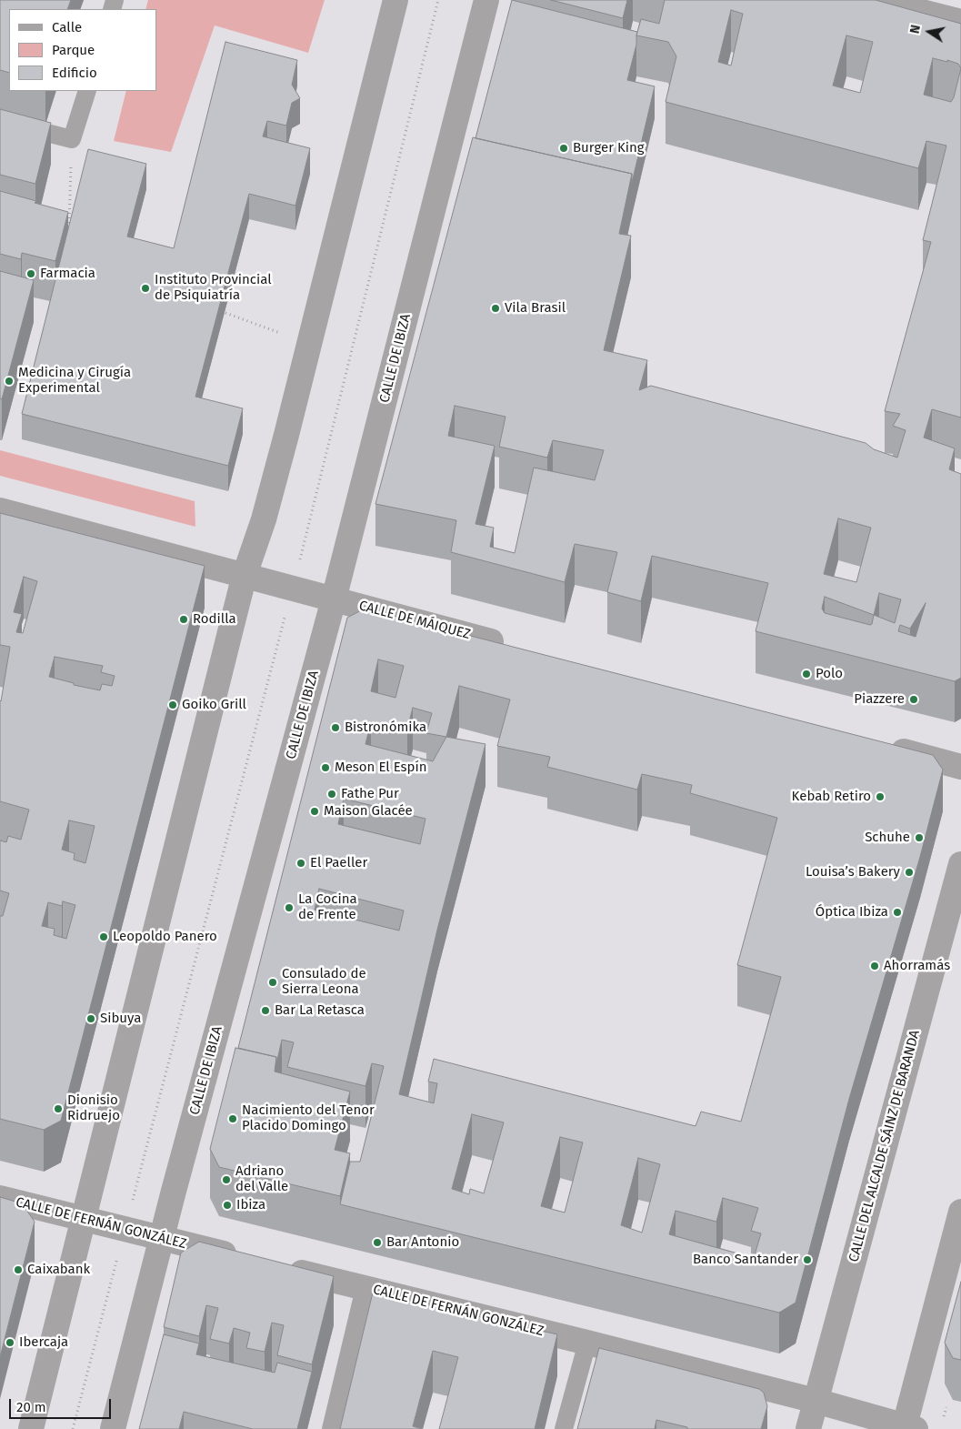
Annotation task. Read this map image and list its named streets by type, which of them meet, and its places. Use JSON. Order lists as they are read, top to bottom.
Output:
{
  "streets": {
    "street": [
      "CALLE DE IBIZA",
      "CALLE DE MÁIQUEZ",
      "CALLE DEL ALCALDE SÁINZ DE BARANDA",
      "CALLE DE FERNÁN GONZÁLEZ"
    ]
  },
  "crossings": [
    ["CALLE DE IBIZA", "CALLE DE MÁIQUEZ"],
    ["CALLE DE IBIZA", "CALLE DE FERNÁN GONZÁLEZ"],
    ["CALLE DEL ALCALDE SÁINZ DE BARANDA", "CALLE DE FERNÁN GONZÁLEZ"]
  ],
  "places": [
    "Burger King",
    "Farmacia",
    "Instituto Provincial de Psiquiatría",
    "Vila Brasil",
    "Medicina y Cirugía Experimental",
    "Rodilla",
    "Polo",
    "Piazzere",
    "Goiko Grill",
    "Bistronómika",
    "Meson El Espín",
    "Fathe Pur",
    "Kebab Retiro",
    "Maison Glacée",
    "Schuhe",
    "El Paeller",
    "Louisa’s Bakery",
    "La Cocina de Frente",
    "Óptica Ibiza",
    "Leopoldo Panero",
    "Ahorramás",
    "Consulado de Sierra Leona",
    "Bar La Retasca",
    "Sibuya",
    "Dionisio Ridruejo",
    "Nacimiento del Tenor Placido Domingo",
    "Adriano del Valle",
    "Ibiza",
    "Bar Antonio",
    "Banco Santander",
    "Caixabank",
    "Ibercaja"
  ],
  "legend": ["Calle", "Parque", "Edificio"],
  "scale_bar": "20 m",
  "north": "left"
}
